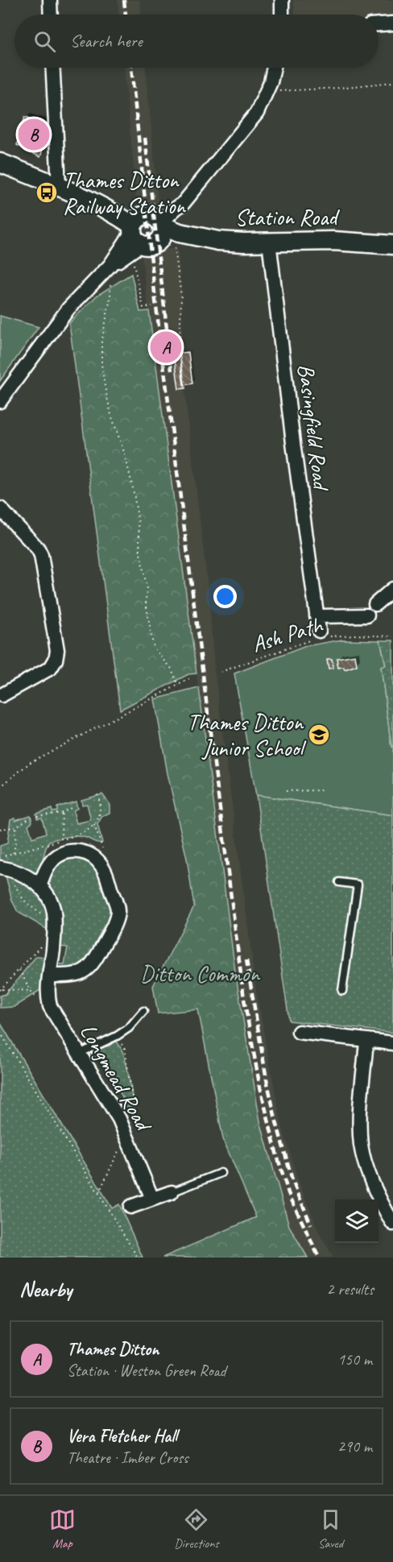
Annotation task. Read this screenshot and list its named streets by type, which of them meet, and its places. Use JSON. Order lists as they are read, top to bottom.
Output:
{
  "streets": {
    "main road": ["Station Road"],
    "street": ["Basingfield Road", "Longmead Road"],
    "path": ["Ash Path"]
  },
  "crossings": [
    ["Station Road", "Basingfield Road"],
    ["Basingfield Road", "Ash Path"]
  ],
  "parks": ["Ditton Common"],
  "places": {
    "bus stop": ["Thames Ditton Railway Station"],
    "school or university": ["Thames Ditton Junior School"]
  },
  "page": {
    "search": "Search here",
    "pins": ["B", "A"],
    "heading": ["Nearby", "2 results"],
    "list": [
      {
        "mark": "A",
        "name": "Thames Ditton",
        "note": "Station · Weston Green Road",
        "value": "150 m"
      },
      {
        "mark": "B",
        "name": "Vera Fletcher Hall",
        "note": "Theatre · Imber Cross",
        "value": "290 m"
      }
    ],
    "nav": ["Map", "Directions", "Saved"]
  }
}
